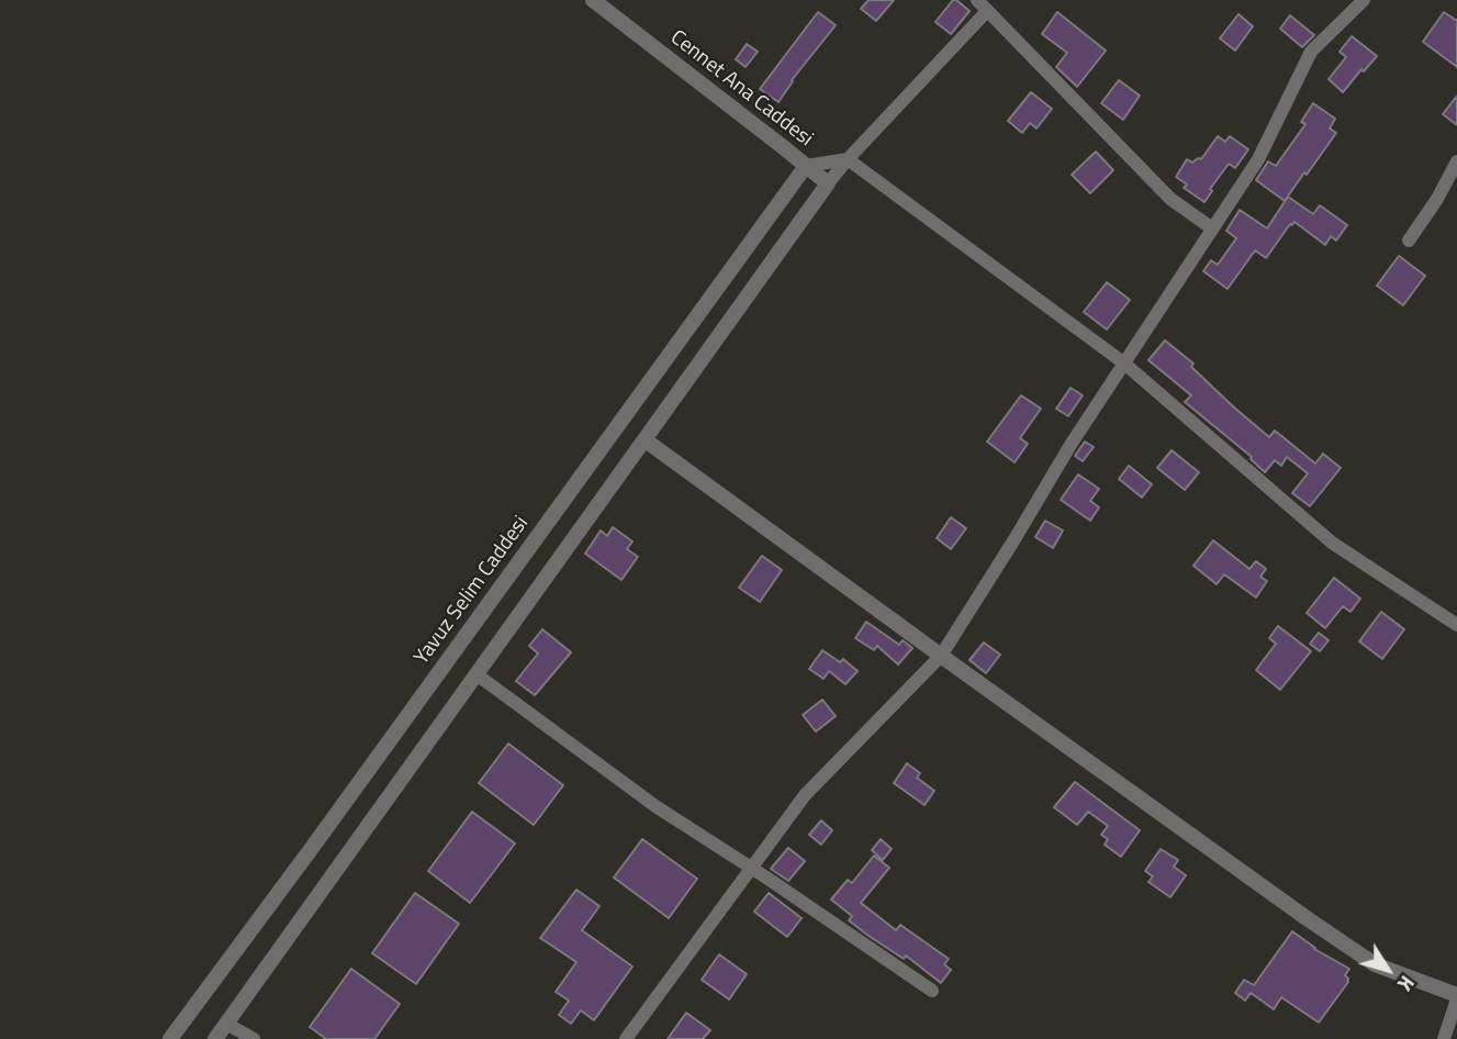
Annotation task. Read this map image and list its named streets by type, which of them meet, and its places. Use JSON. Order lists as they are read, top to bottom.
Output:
{
  "streets": {
    "street": ["Cennet Ana Caddesi", "Yavuz Selim Caddesi"]
  },
  "crossings": [
    ["Cennet Ana Caddesi", "Yavuz Selim Caddesi"]
  ],
  "north": "bottom right"
}
